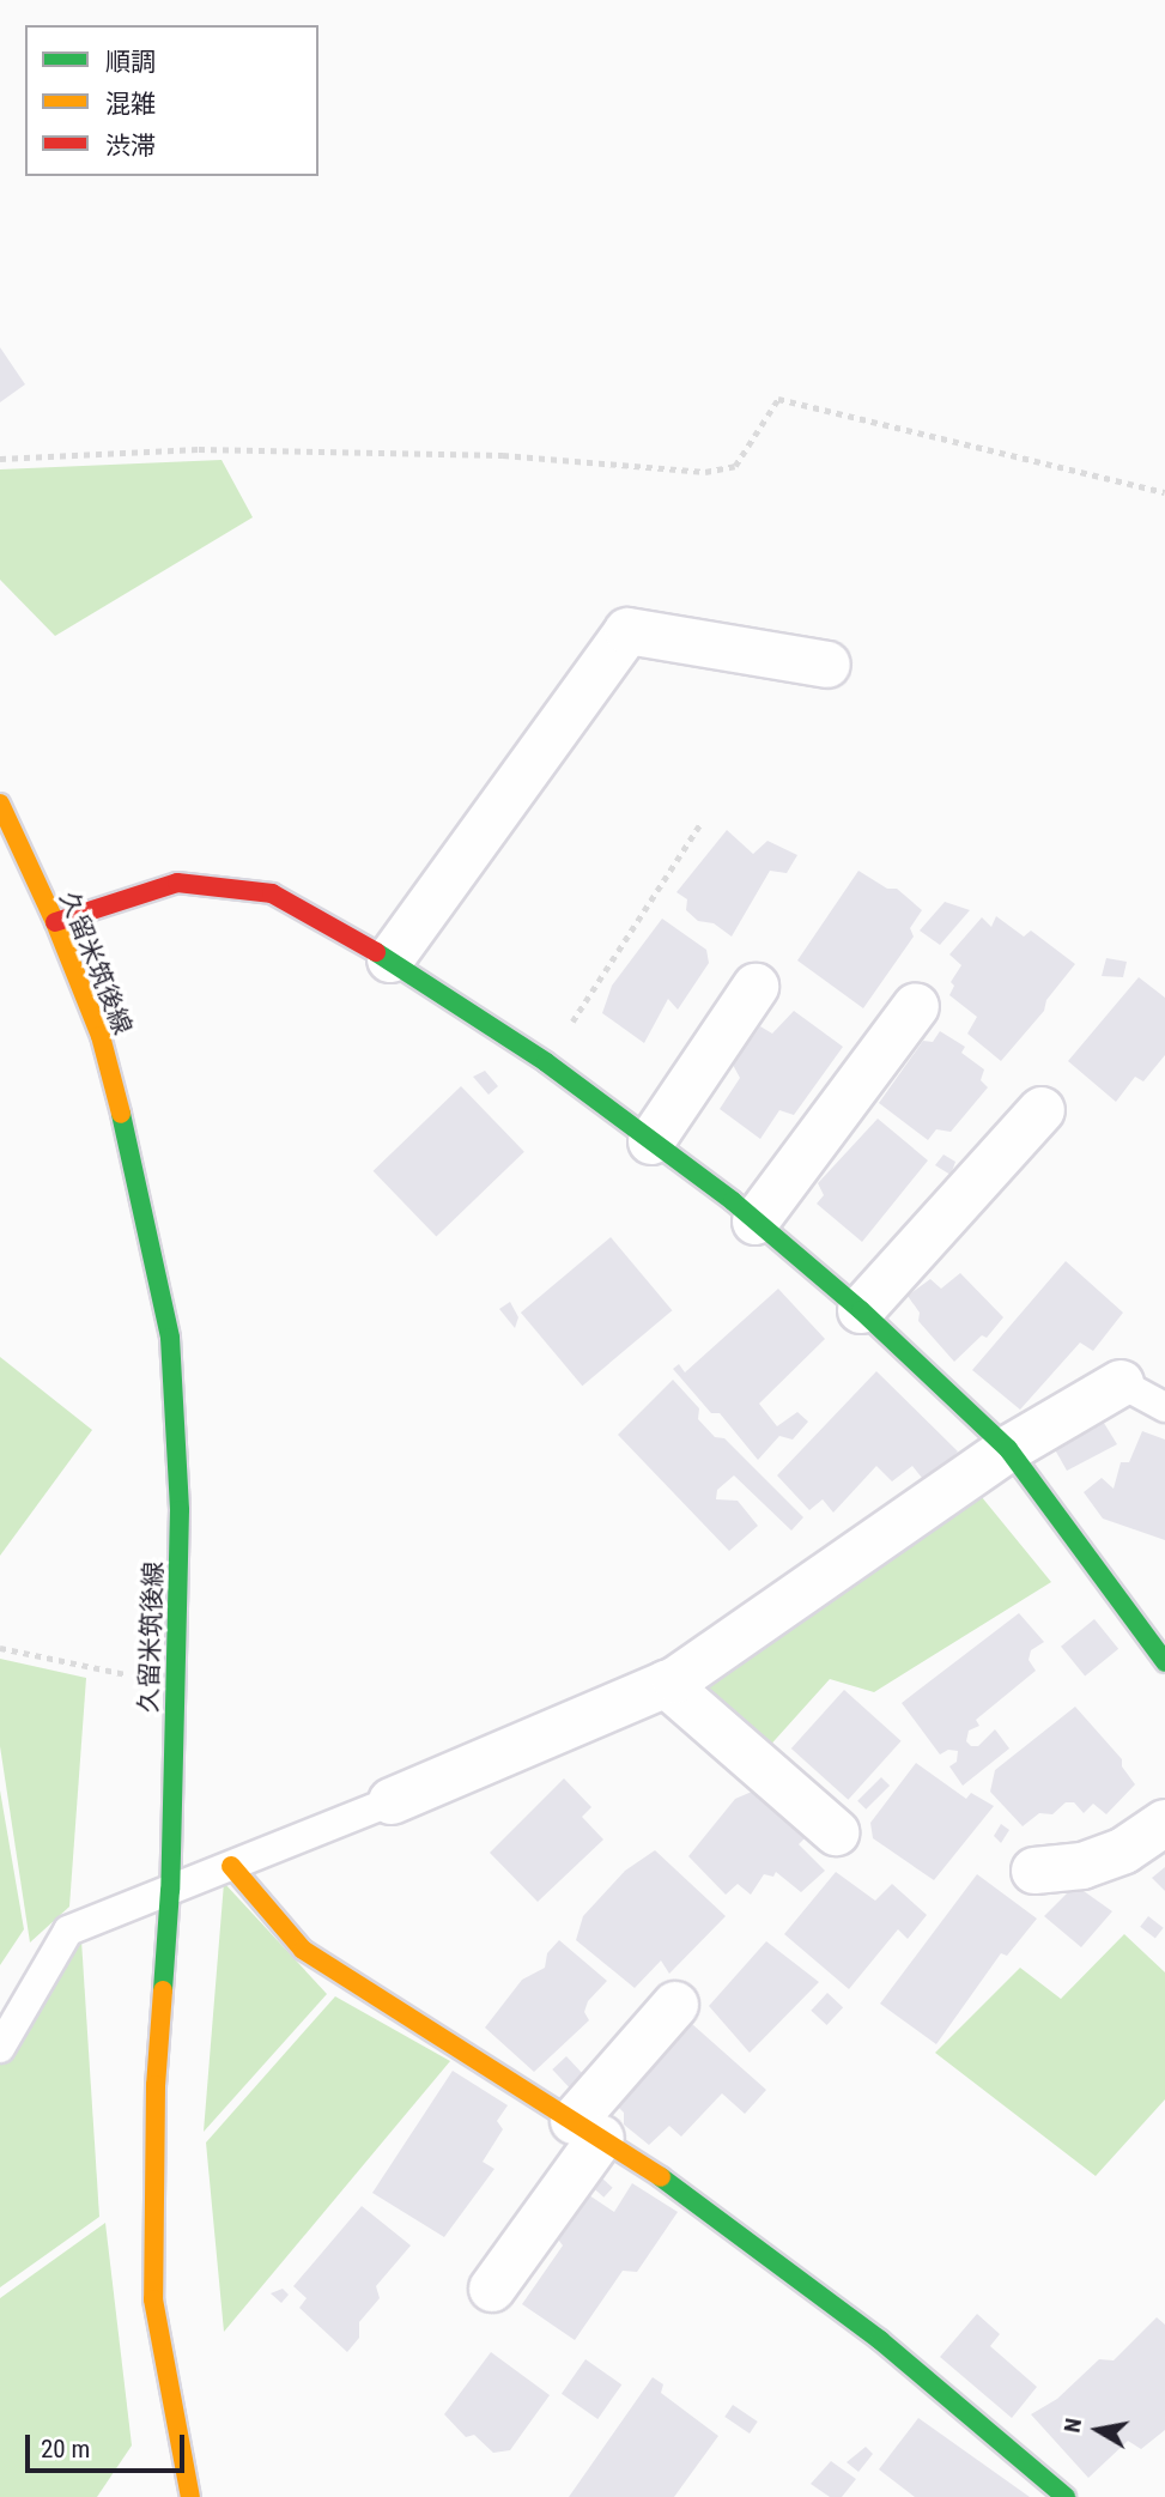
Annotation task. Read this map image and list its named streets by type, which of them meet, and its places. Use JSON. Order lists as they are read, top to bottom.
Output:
{
  "streets": {
    "street": ["久留米筑後線"]
  },
  "legend": ["順調", "混雑", "渋滞"],
  "scale_bar": "20 m",
  "north": "left"
}
